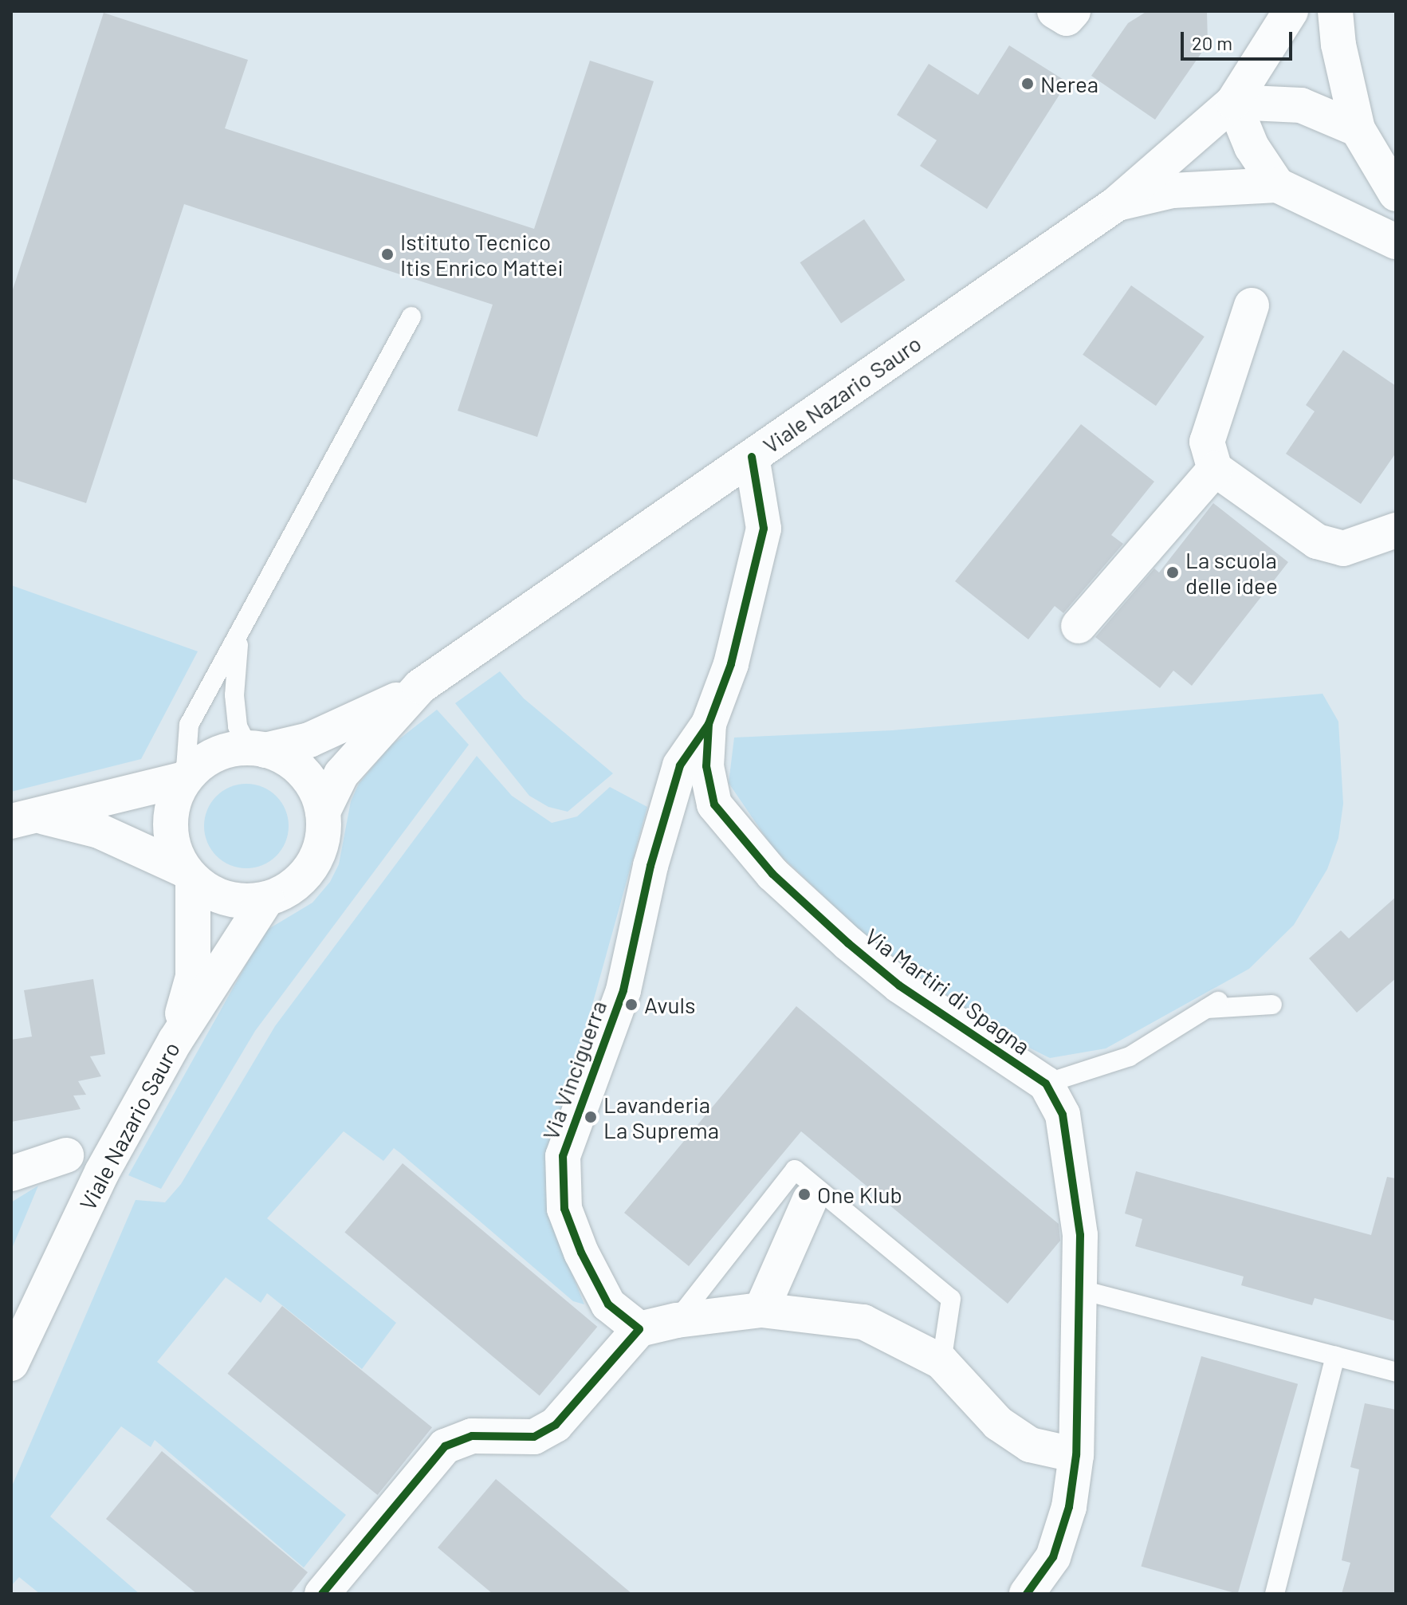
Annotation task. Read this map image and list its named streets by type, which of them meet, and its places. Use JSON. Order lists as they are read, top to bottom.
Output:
{
  "streets": {
    "street": ["Viale Nazario Sauro", "Via Martiri di Spagna", "Via Vinciguerra"]
  },
  "crossings": [
    ["Viale Nazario Sauro", "Via Martiri di Spagna"],
    ["Via Martiri di Spagna", "Via Vinciguerra"]
  ],
  "places": [
    "Nerea",
    "Istituto Tecnico Itis Enrico Mattei",
    "La scuola delle idee",
    "Avuls",
    "Lavanderia La Suprema",
    "One Klub"
  ],
  "scale_bar": "20 m"
}
